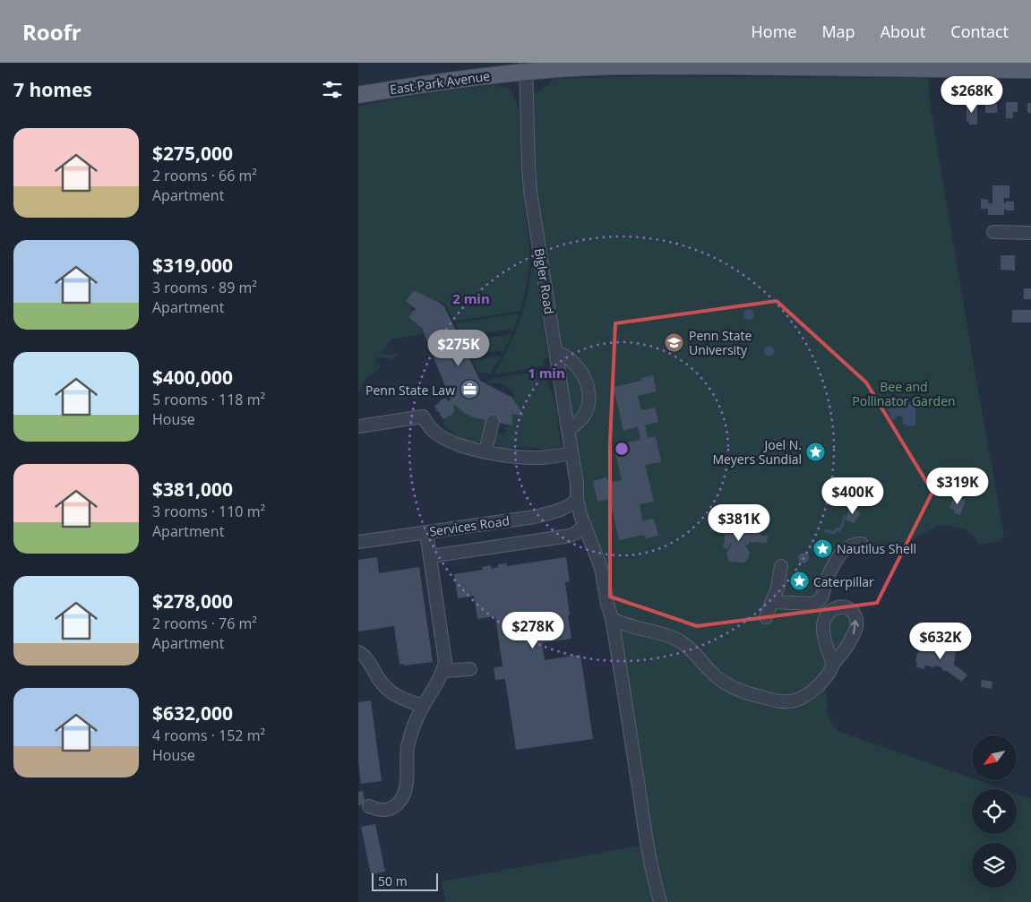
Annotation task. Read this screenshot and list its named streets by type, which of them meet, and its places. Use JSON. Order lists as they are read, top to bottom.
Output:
{
  "streets": {
    "main road": ["East Park Avenue"],
    "street": ["Bigler Road", "Services Road"]
  },
  "crossings": [
    ["East Park Avenue", "Bigler Road"],
    ["Bigler Road", "Services Road"]
  ],
  "parks": ["Bee and Pollinator Garden"],
  "places": {
    "school or university": ["Penn State University"],
    "office": ["Penn State Law"],
    "place": ["Joel N. Meyers Sundial", "Nautilus Shell", "Caterpillar"]
  },
  "scale_bar": "50 m",
  "north": "bottom left",
  "page": {
    "header": "Roofr",
    "nav": [
      "Home",
      "Map",
      "About",
      "Contact"
    ],
    "heading": "7 homes",
    "price": [
      "$268K",
      "$275K",
      "$319K",
      "$400K",
      "$381K",
      "$278K",
      "$632K"
    ],
    "list": [
      {
        "name": "$275,000",
        "note": "2 rooms · 66 m² · Apartment"
      },
      {
        "name": "$319,000",
        "note": "3 rooms · 89 m² · Apartment"
      },
      {
        "name": "$400,000",
        "note": "5 rooms · 118 m² · House"
      },
      {
        "name": "$381,000",
        "note": "3 rooms · 110 m² · Apartment"
      },
      {
        "name": "$278,000",
        "note": "2 rooms · 76 m² · Apartment"
      },
      {
        "name": "$632,000",
        "note": "4 rooms · 152 m² · House"
      }
    ],
    "scale": "50 m"
  },
  "rings": ["2 min", "1 min"]
}
